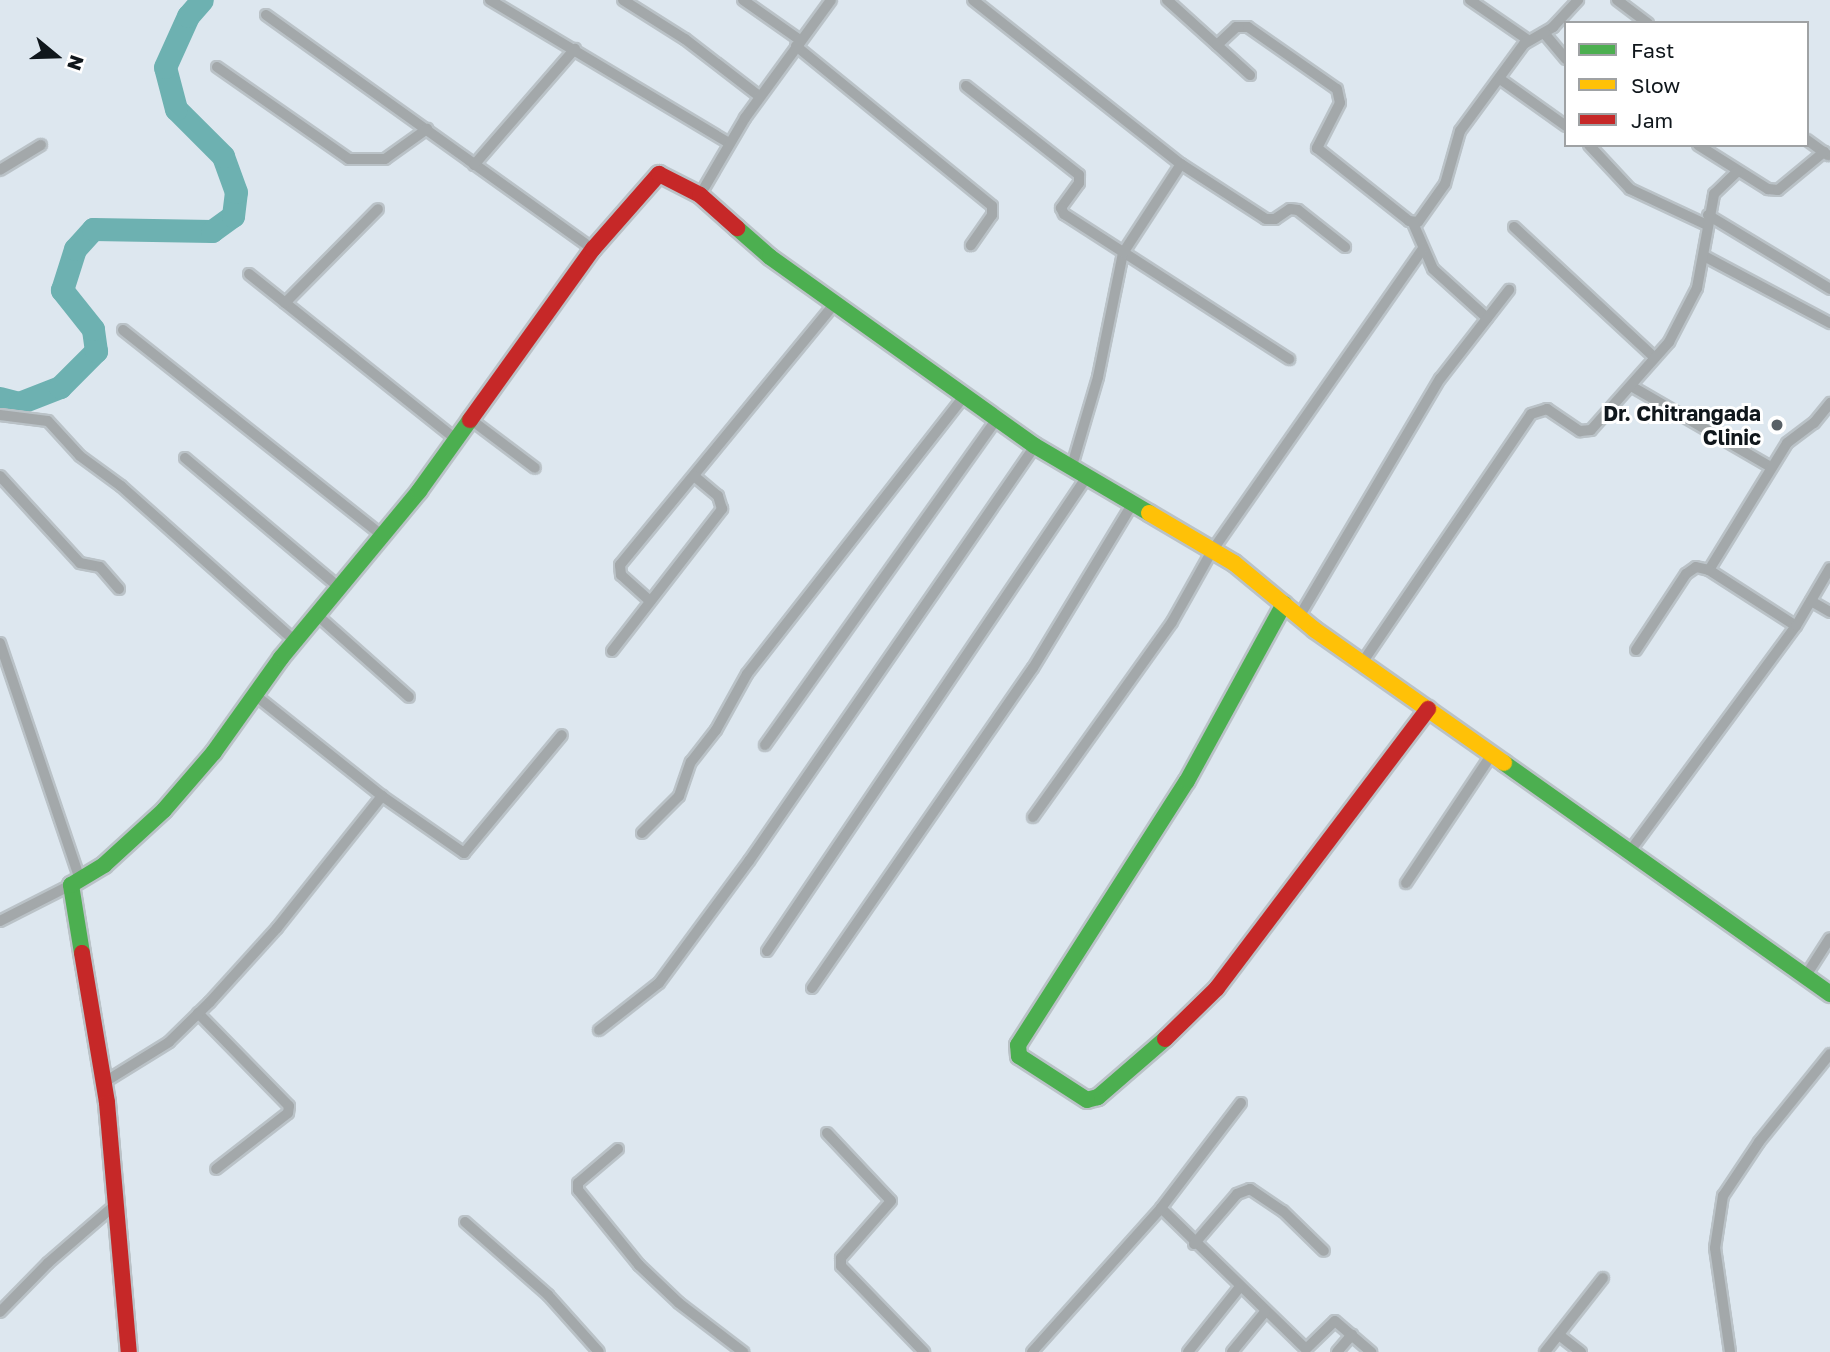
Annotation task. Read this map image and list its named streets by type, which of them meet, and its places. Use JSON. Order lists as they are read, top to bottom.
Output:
{
  "places": ["Dr. Chitrangada Clinic"],
  "legend": ["Fast", "Slow", "Jam"],
  "north": "right"
}
